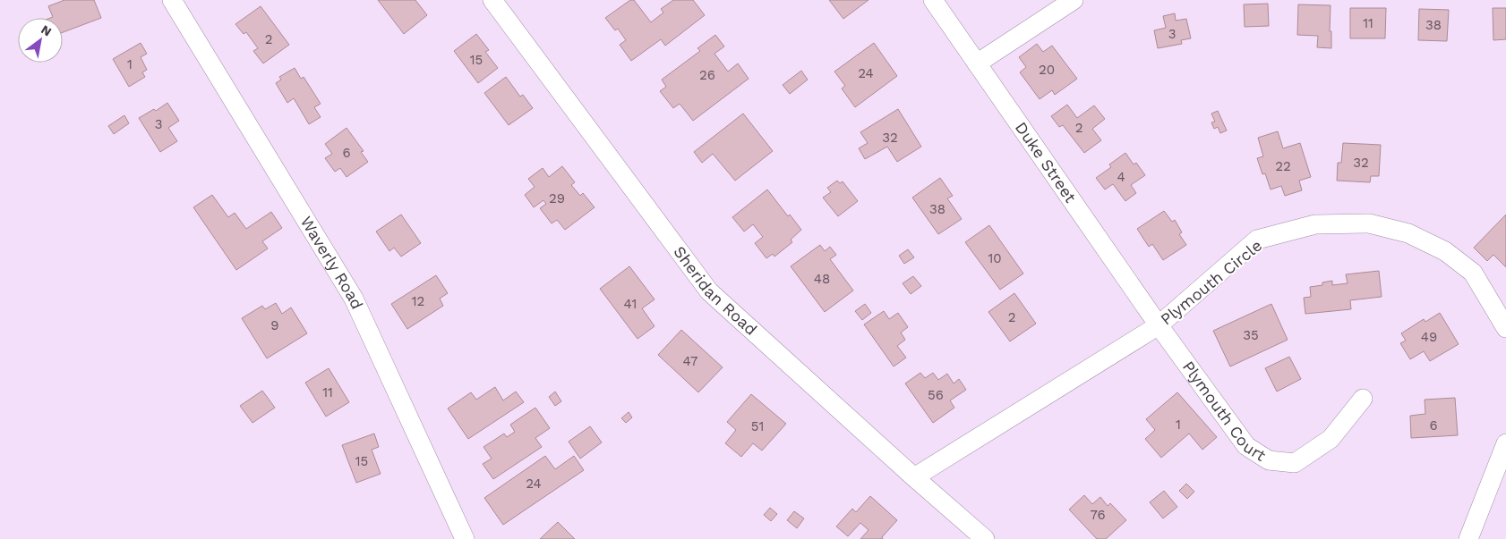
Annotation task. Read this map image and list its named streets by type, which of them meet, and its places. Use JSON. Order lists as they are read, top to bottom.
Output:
{
  "streets": {
    "street": [
      "Duke Street",
      "Waverly Road",
      "Plymouth Circle",
      "Sheridan Road",
      "Plymouth Court"
    ]
  },
  "crossings": [
    ["Duke Street", "Plymouth Circle"],
    ["Duke Street", "Plymouth Court"],
    ["Plymouth Circle", "Sheridan Road"],
    ["Plymouth Circle", "Plymouth Court"]
  ],
  "house_numbers": [
    "11",
    "38",
    "3",
    "2",
    "15",
    "1",
    "20",
    "24",
    "26",
    "3",
    "2",
    "32",
    "6",
    "32",
    "22",
    "4",
    "29",
    "38",
    "10",
    "48",
    "12",
    "41",
    "2",
    "9",
    "35",
    "49",
    "47",
    "11",
    "56",
    "1",
    "6",
    "51",
    "15",
    "24",
    "76"
  ],
  "north": "top right"
}
